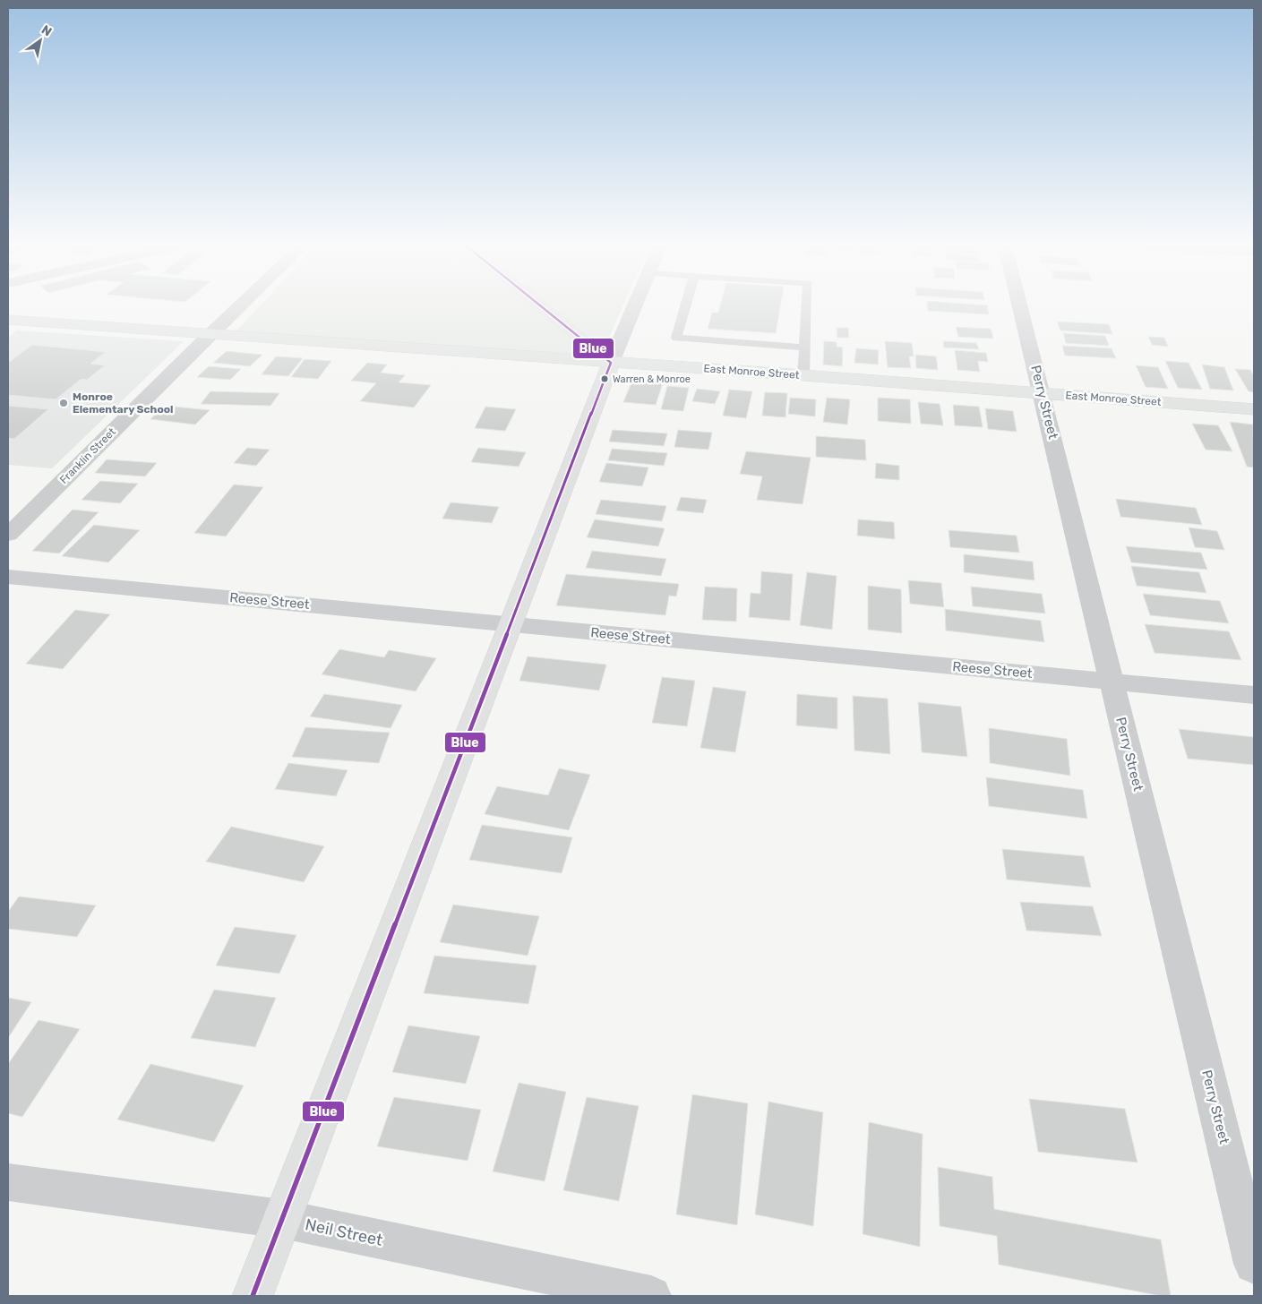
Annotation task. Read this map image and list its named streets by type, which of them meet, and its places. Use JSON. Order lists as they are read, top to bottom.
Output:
{
  "streets": {
    "main road": ["East Monroe Street"],
    "street": [
      "Perry Street",
      "Franklin Street",
      "Reese Street",
      "Neil Street"
    ]
  },
  "crossings": [
    ["East Monroe Street", "Perry Street"],
    ["East Monroe Street", "Franklin Street"],
    ["Perry Street", "Reese Street"]
  ],
  "places": ["Warren & Monroe", "Monroe Elementary School"],
  "lines": ["transit line Blue"],
  "north": "top right"
}
